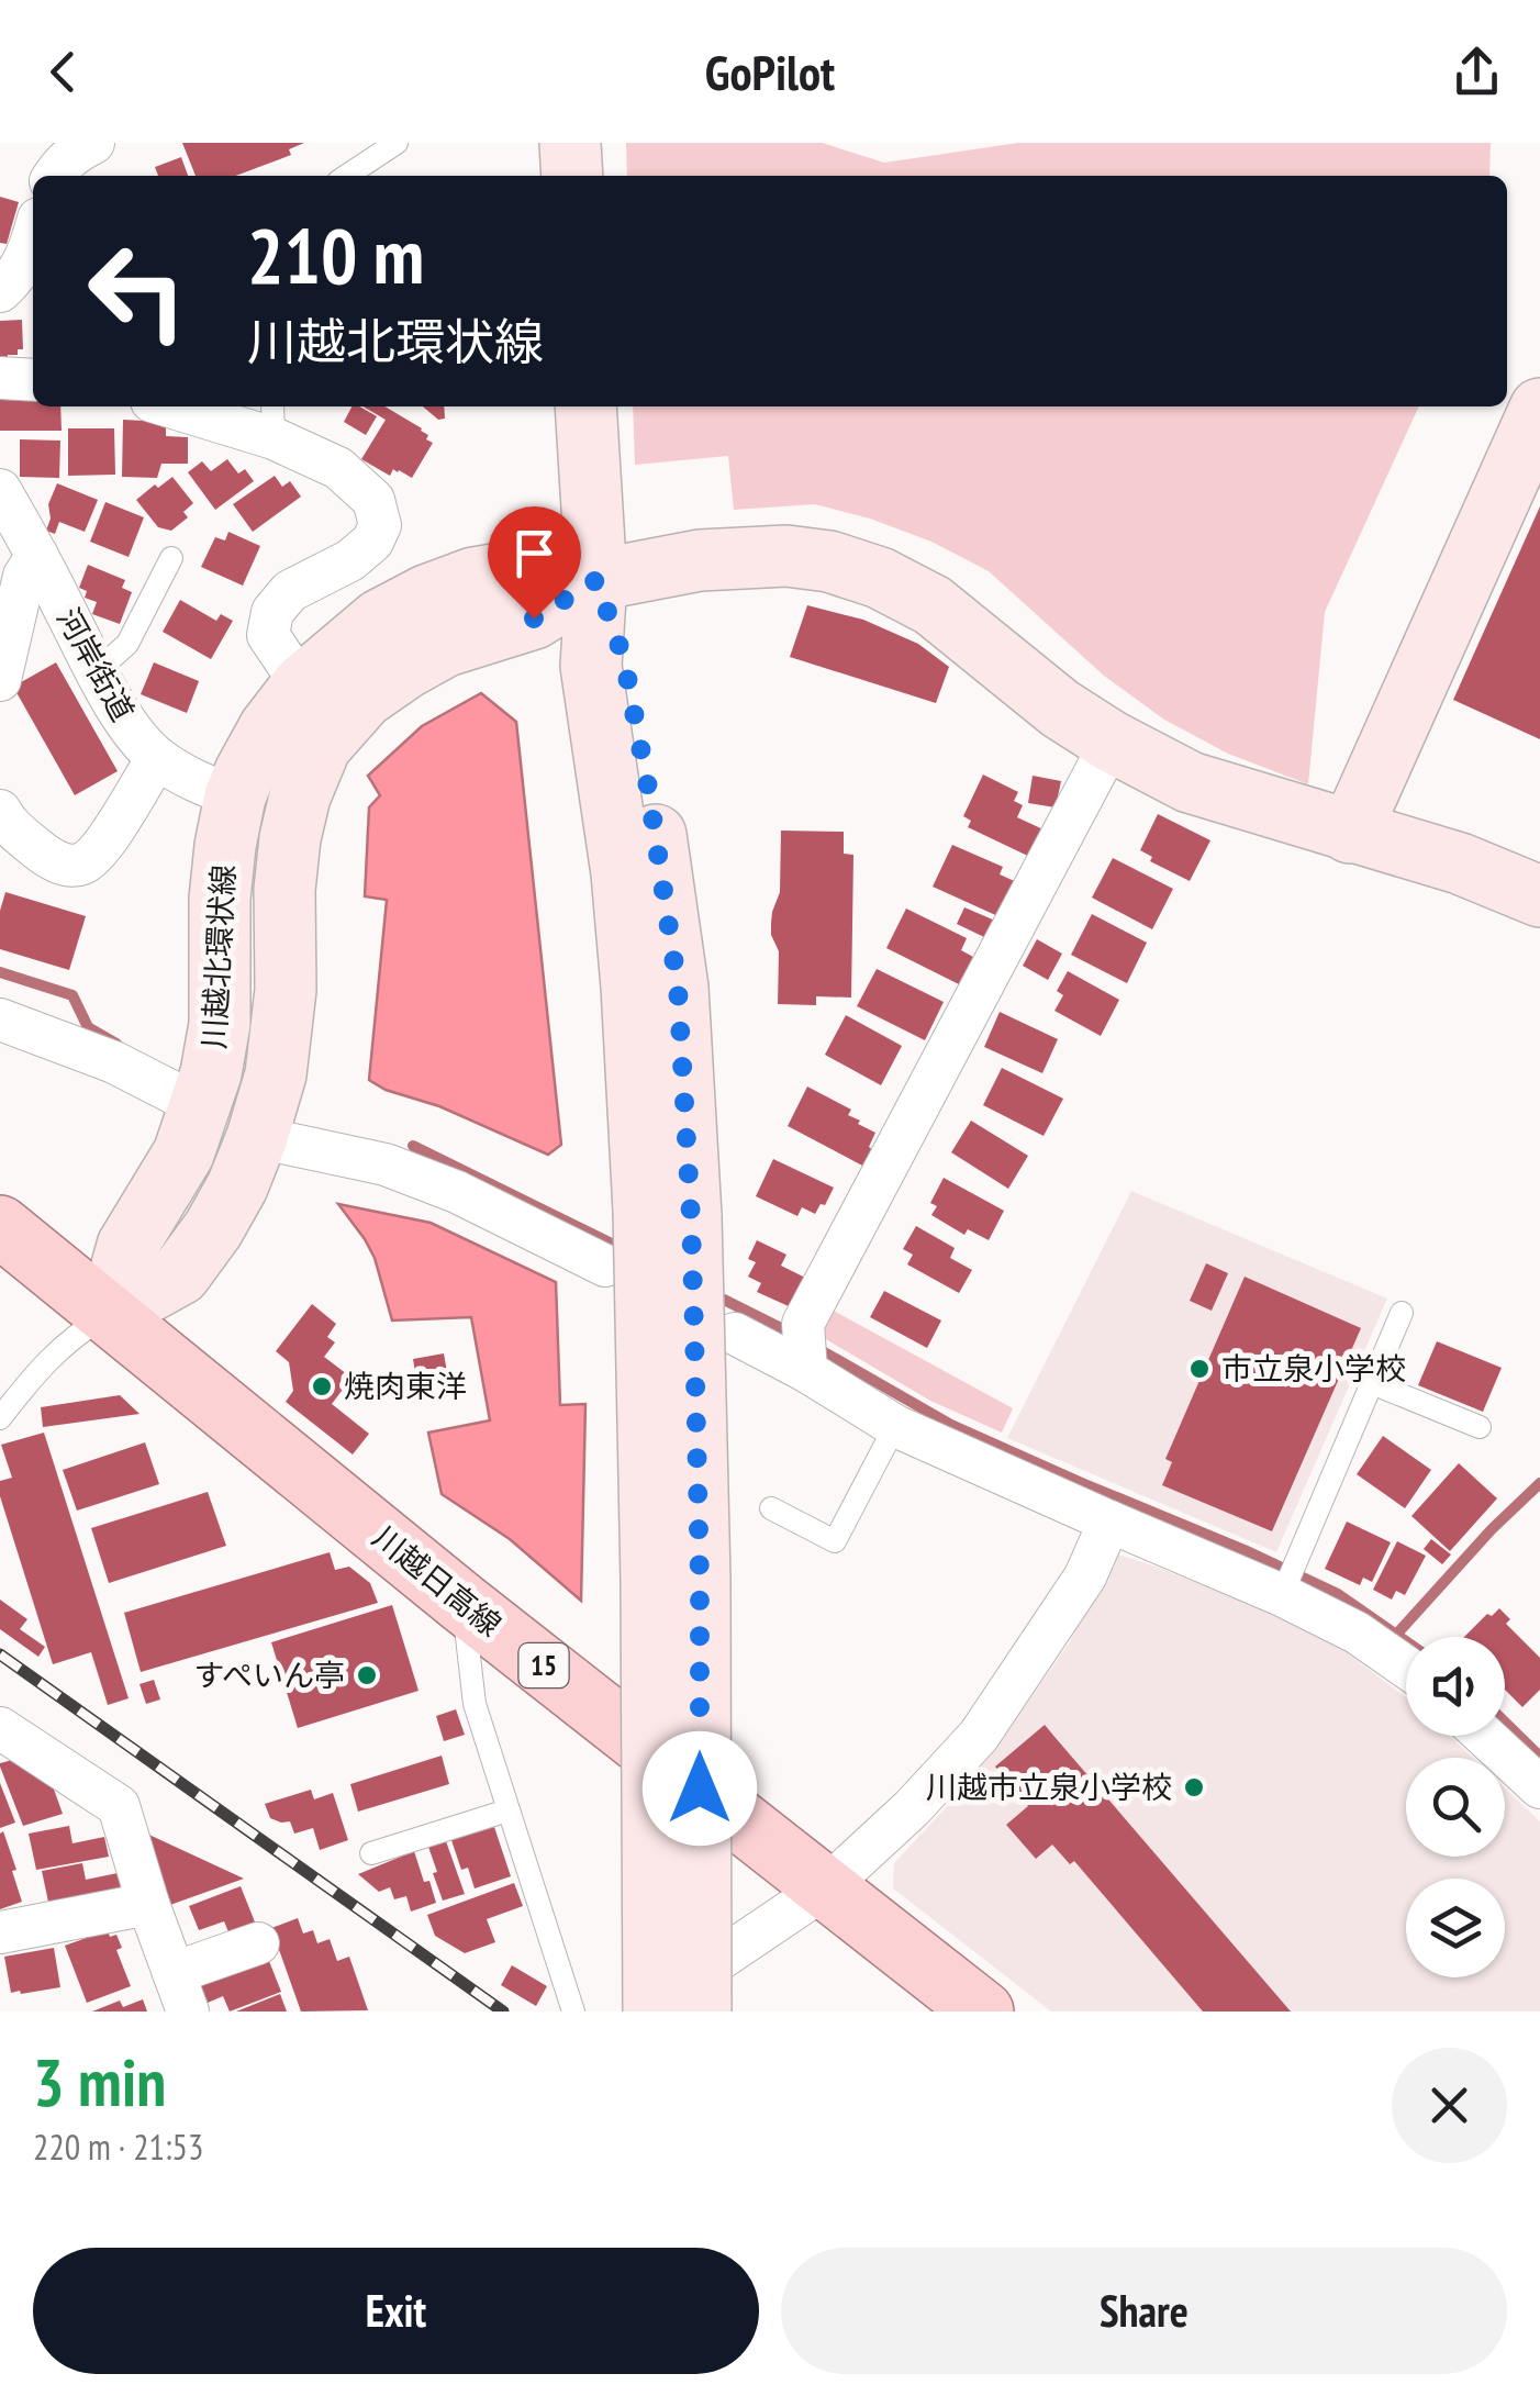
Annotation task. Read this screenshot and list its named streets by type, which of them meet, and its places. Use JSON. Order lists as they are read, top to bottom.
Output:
{
  "streets": {
    "main road": ["川越北環状線", "川越日高線", "15"],
    "street": ["河岸街道"]
  },
  "crossings": [
    ["河岸街道", "川越北環状線"],
    ["川越北環状線", "川越日高線"]
  ],
  "places": [
    "市立泉小学校",
    "焼肉東洋",
    "すぺいん亭",
    "川越市立泉小学校"
  ],
  "page": {
    "header": "GoPilot",
    "turn": ["210 m", "川越北環状線"],
    "heading": ["3 min", "220 m · 21:53"],
    "buttons": ["Exit", "Share"]
  }
}
